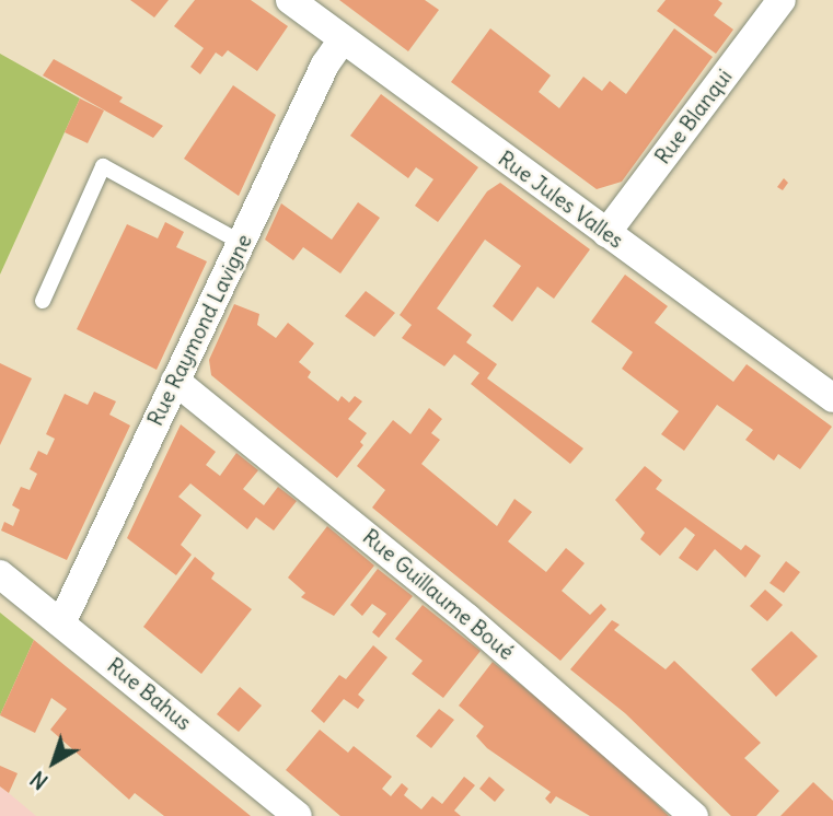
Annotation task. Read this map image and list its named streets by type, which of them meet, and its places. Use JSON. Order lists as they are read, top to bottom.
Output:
{
  "streets": {
    "street": [
      "Rue Blanqui",
      "Rue Jules Valles",
      "Rue Raymond Lavigne",
      "Rue Guillaume Boué",
      "Rue Bahus"
    ]
  },
  "crossings": [
    ["Rue Blanqui", "Rue Jules Valles"],
    ["Rue Jules Valles", "Rue Raymond Lavigne"],
    ["Rue Raymond Lavigne", "Rue Guillaume Boué"],
    ["Rue Raymond Lavigne", "Rue Bahus"]
  ],
  "north": "bottom left"
}
